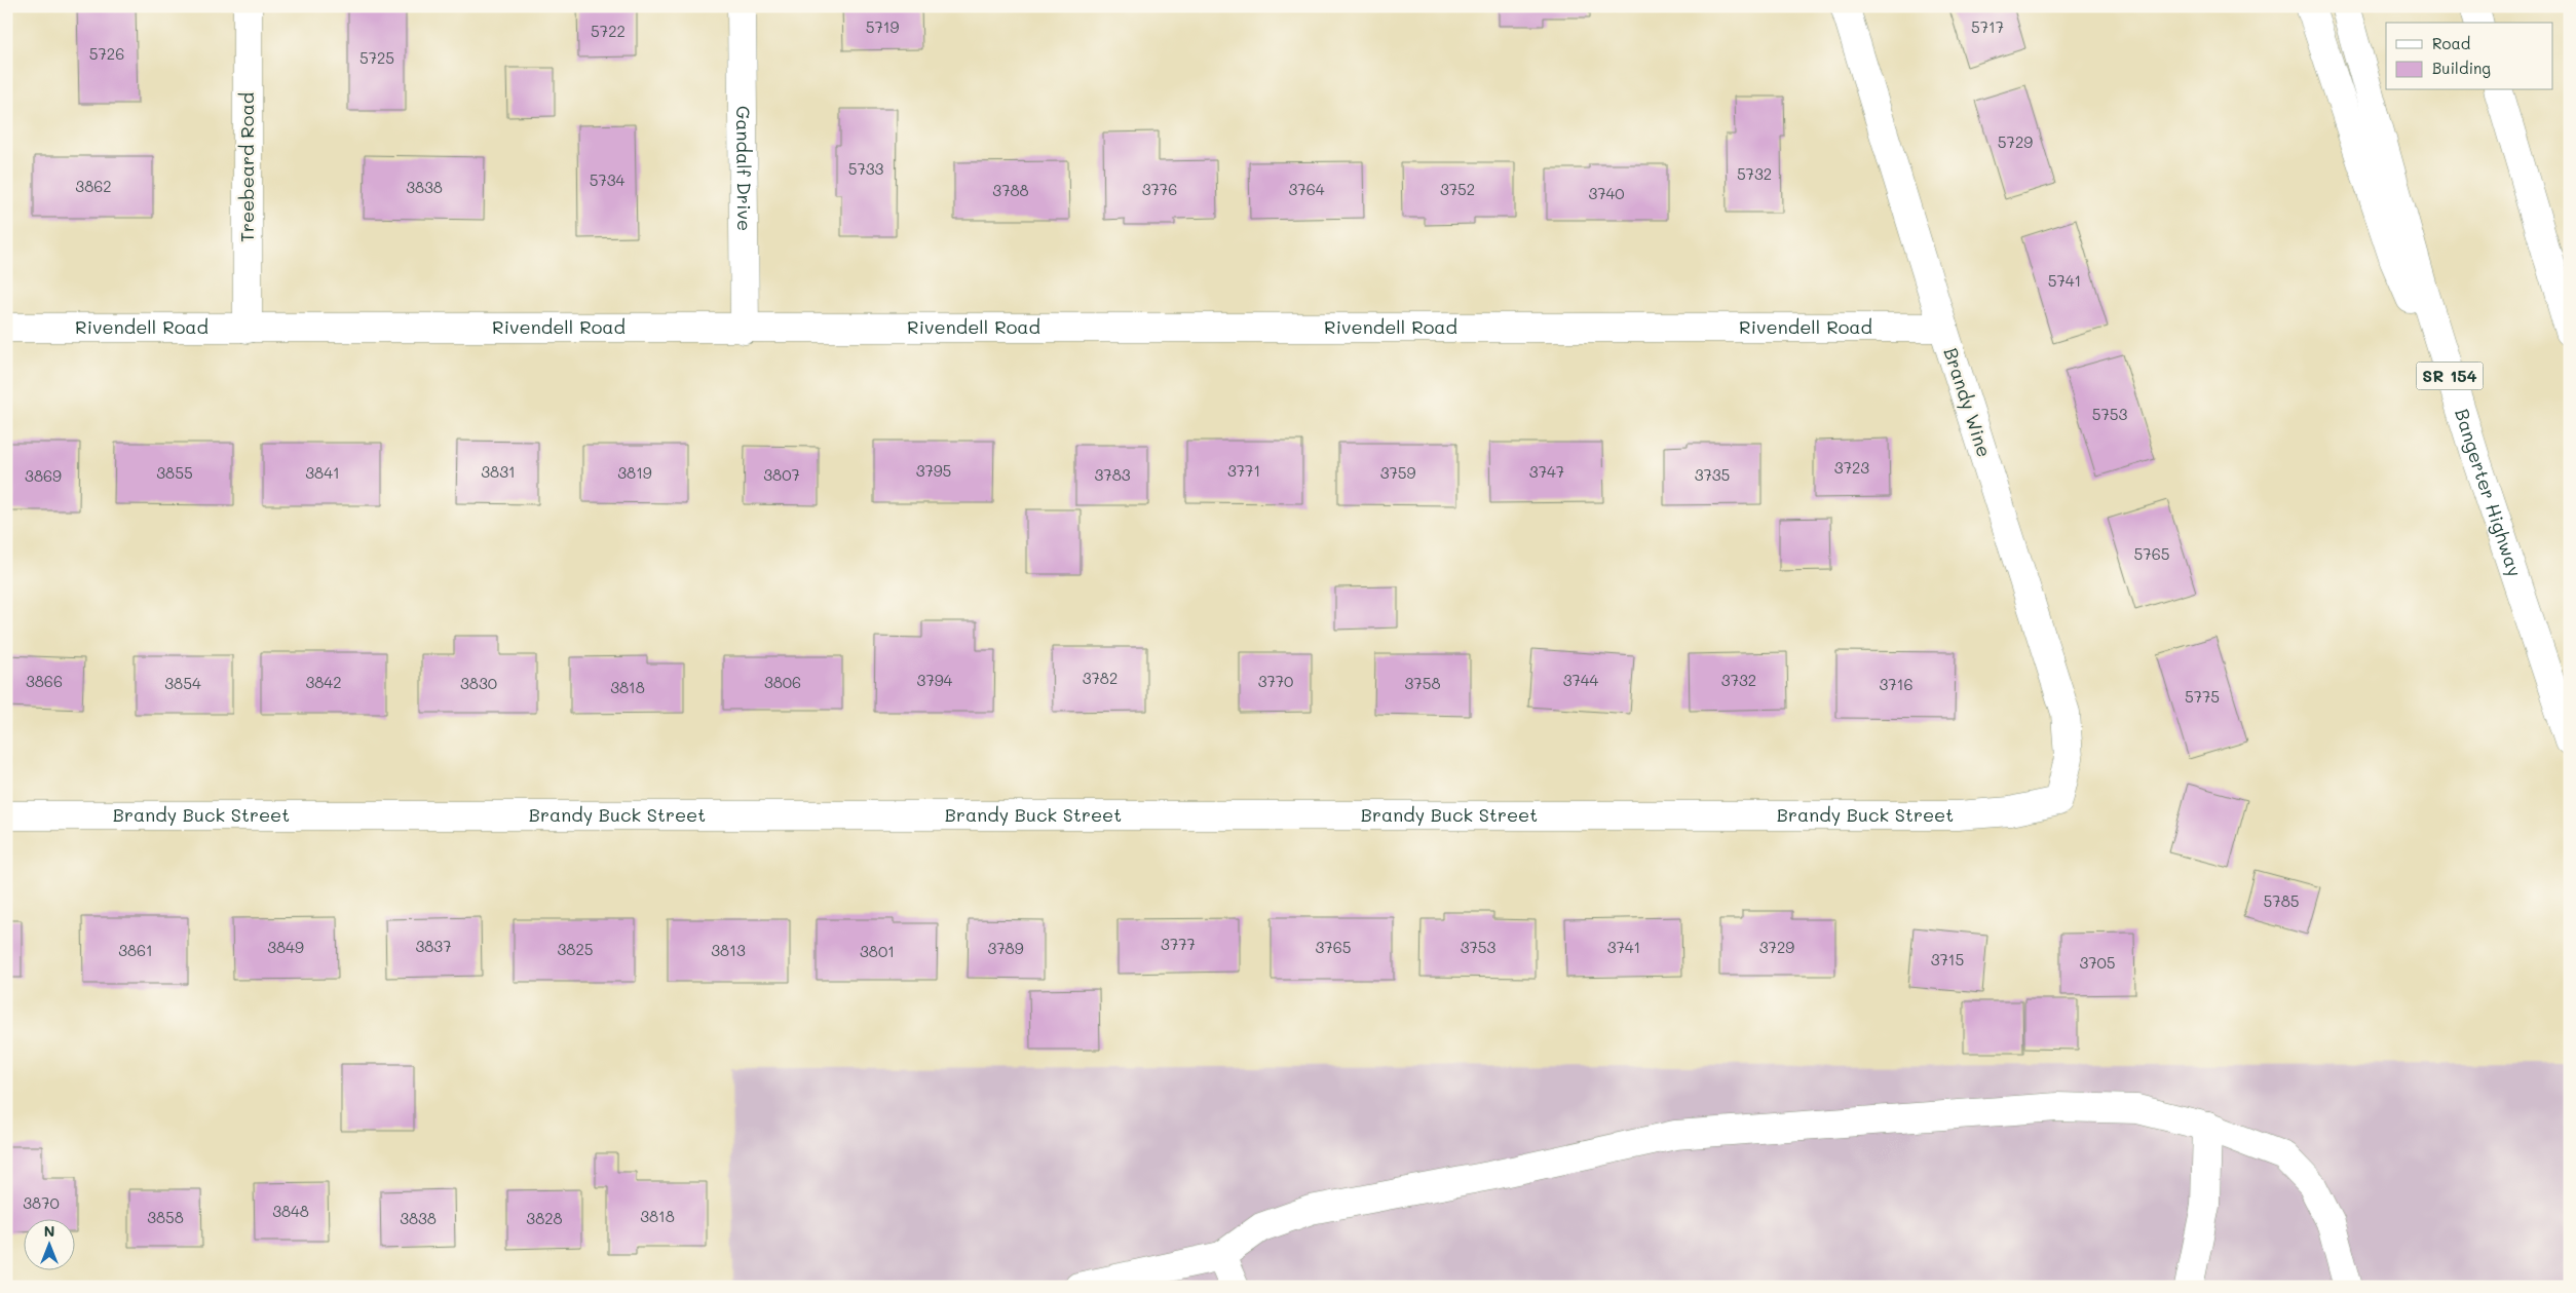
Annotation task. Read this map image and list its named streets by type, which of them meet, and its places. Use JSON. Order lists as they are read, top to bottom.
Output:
{
  "streets": {
    "main road": [
      "Treebeard Road",
      "Gandalf Drive",
      "Rivendell Road",
      "SR 154",
      "Brandy Wine",
      "Bangerter Highway",
      "Brandy Buck Street"
    ]
  },
  "crossings": [
    ["Treebeard Road", "Rivendell Road"],
    ["Gandalf Drive", "Rivendell Road"],
    ["Rivendell Road", "Brandy Wine"],
    ["Brandy Wine", "Brandy Buck Street"]
  ],
  "house_numbers": [
    "5719",
    "5717",
    "5722",
    "5726",
    "5725",
    "5729",
    "5733",
    "5732",
    "5734",
    "3862",
    "3838",
    "3776",
    "3764",
    "3752",
    "3788",
    "3740",
    "5741",
    "5753",
    "3723",
    "3795",
    "3771",
    "3831",
    "3747",
    "3855",
    "3841",
    "3819",
    "3759",
    "3807",
    "3783",
    "3735",
    "3869",
    "5765",
    "3782",
    "3794",
    "3744",
    "3732",
    "3866",
    "3770",
    "3842",
    "3806",
    "3854",
    "3830",
    "3758",
    "3716",
    "3818",
    "5775",
    "5785",
    "3777",
    "3837",
    "3849",
    "3765",
    "3753",
    "3741",
    "3729",
    "3789",
    "3825",
    "3861",
    "3813",
    "3801",
    "3715",
    "3705",
    "3870",
    "3848",
    "3818",
    "3858",
    "3838",
    "3828"
  ],
  "legend": ["Road", "Building"],
  "north": "top"
}
